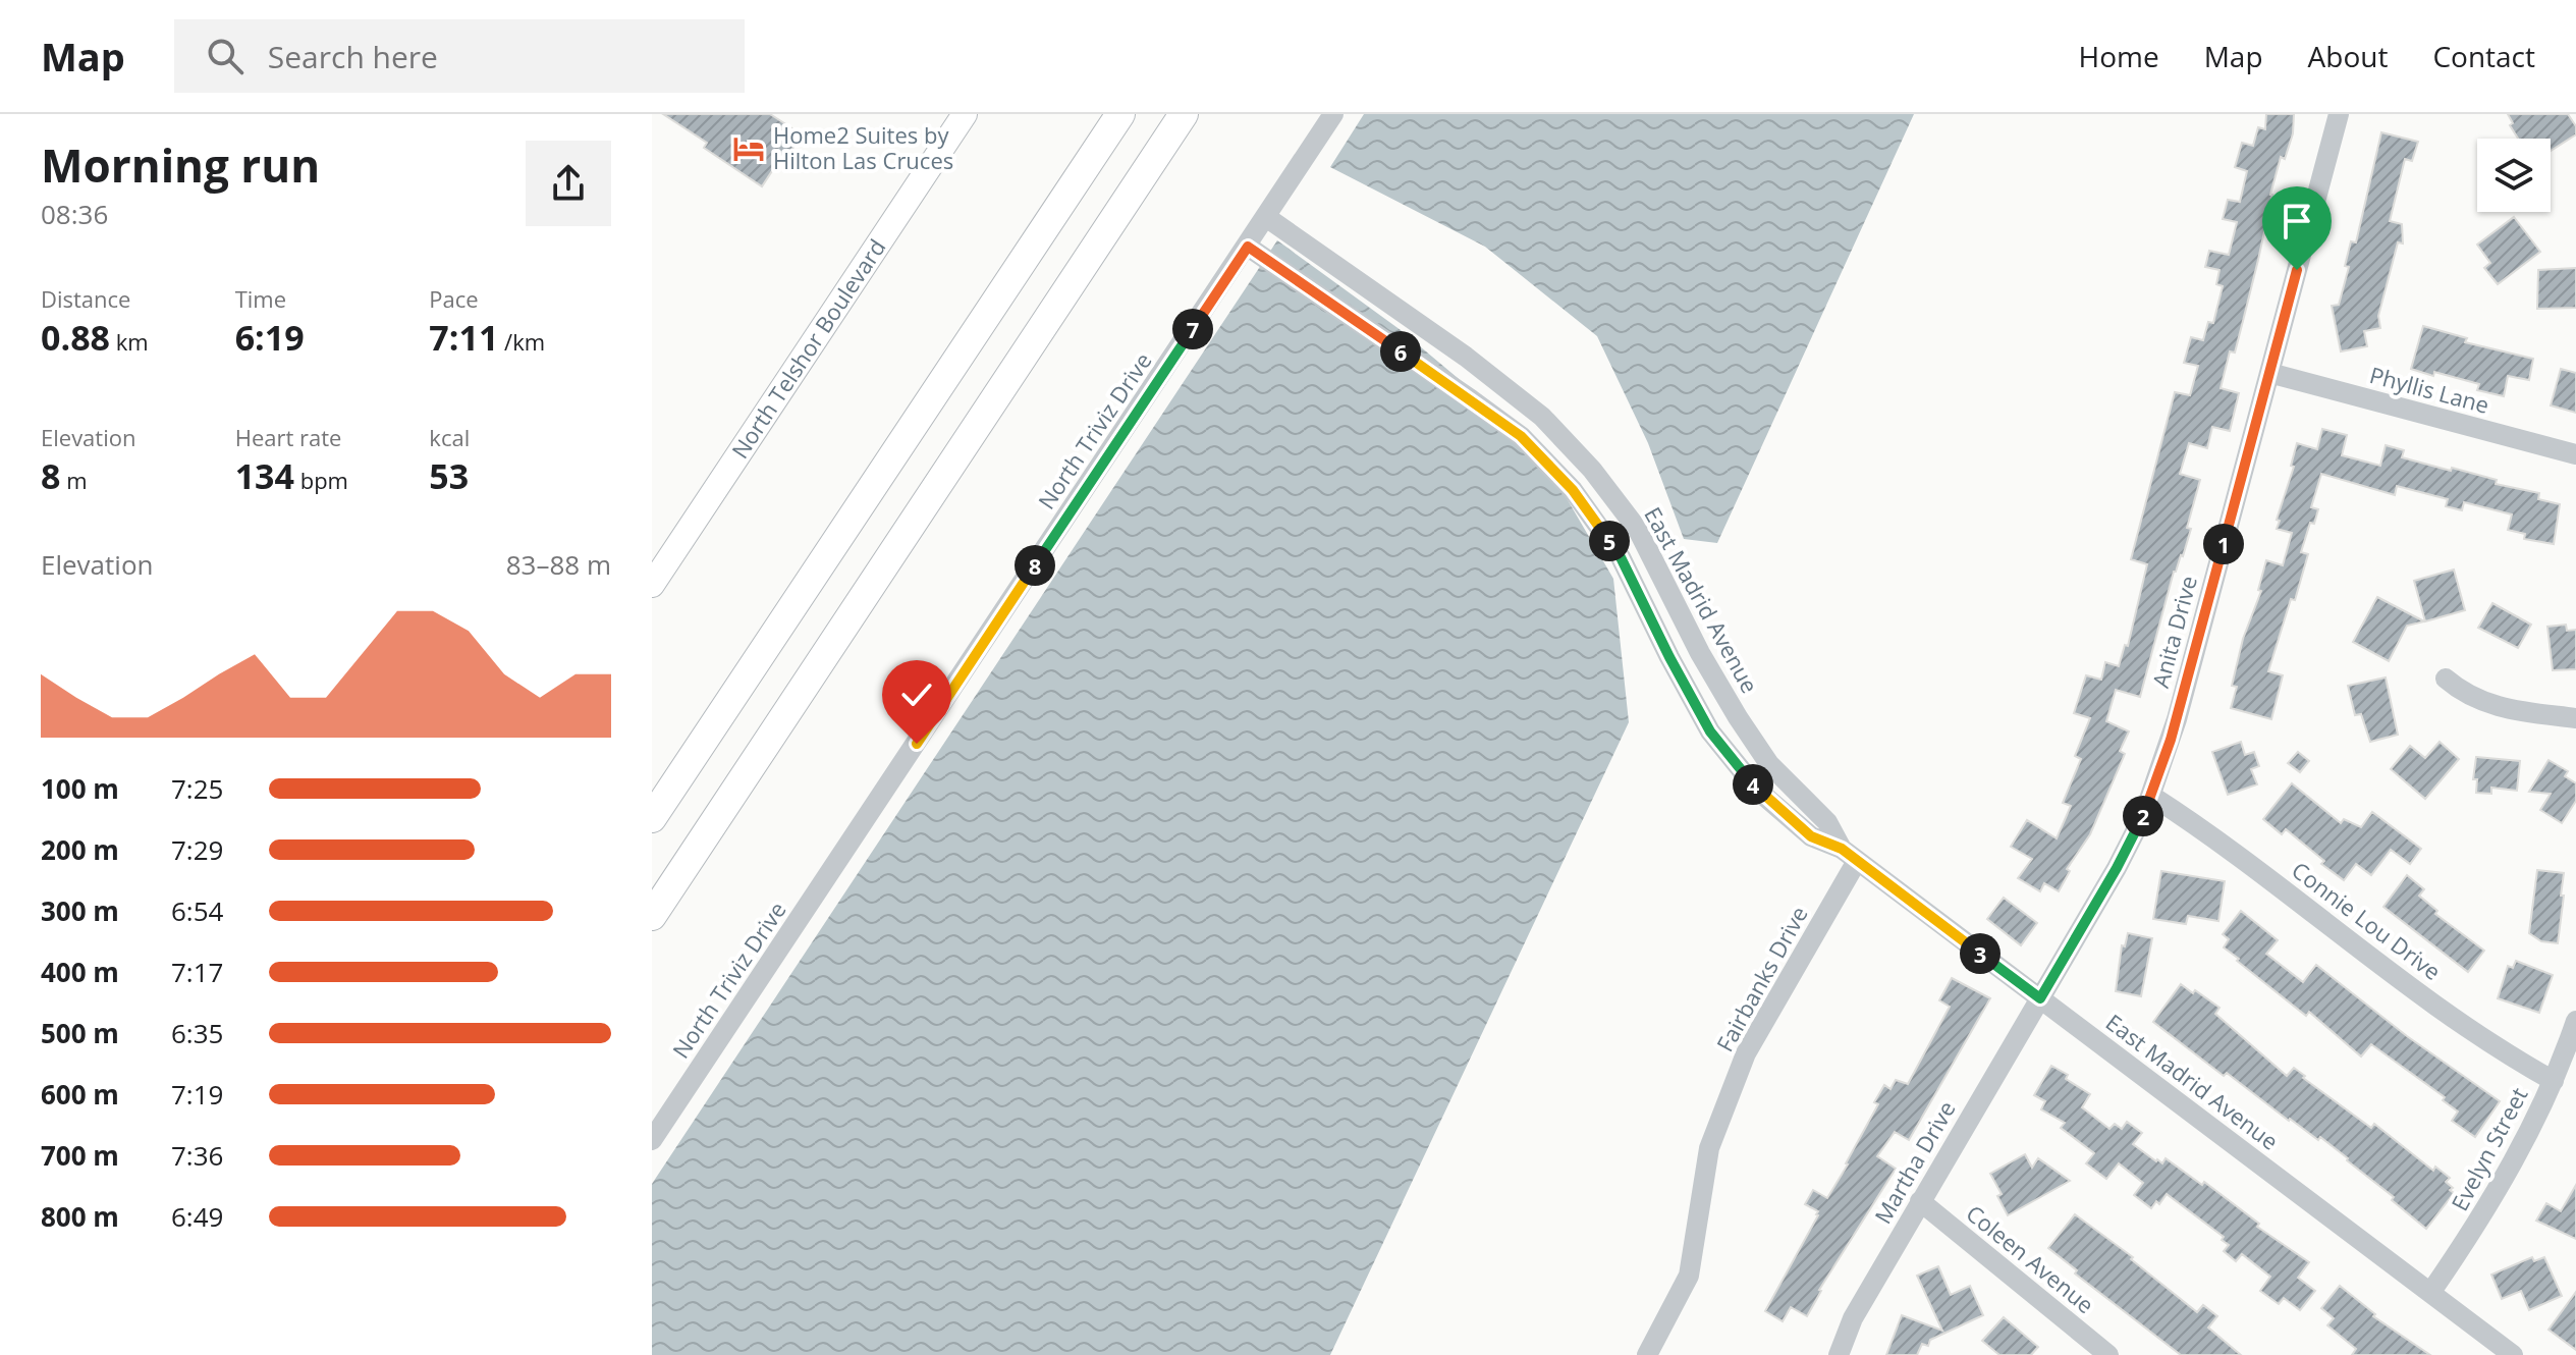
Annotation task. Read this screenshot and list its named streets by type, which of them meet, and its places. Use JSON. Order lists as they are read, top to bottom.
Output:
{
  "streets": {
    "main road": ["North Telshor Boulevard"],
    "street": [
      "Phyllis Lane",
      "North Triviz Drive",
      "East Madrid Avenue",
      "Anita Drive",
      "Connie Lou Drive",
      "Fairbanks Drive",
      "Evelyn Street",
      "Martha Drive",
      "Coleen Avenue"
    ]
  },
  "crossings": [
    ["Phyllis Lane", "Anita Drive"],
    ["North Triviz Drive", "East Madrid Avenue"],
    ["East Madrid Avenue", "Anita Drive"],
    ["East Madrid Avenue", "Fairbanks Drive"],
    ["East Madrid Avenue", "Evelyn Street"],
    ["East Madrid Avenue", "Martha Drive"],
    ["Anita Drive", "Connie Lou Drive"],
    ["Anita Drive", "Martha Drive"],
    ["Connie Lou Drive", "Evelyn Street"],
    ["Martha Drive", "Coleen Avenue"]
  ],
  "places": {
    "hotel": ["Home2 Suites by Hilton Las Cruces"]
  },
  "page": {
    "header": "Map",
    "search": "Search here",
    "nav": [
      "Home",
      "Map",
      "About",
      "Contact"
    ],
    "heading": ["Morning run", "08:36"],
    "stats": [
      ["Distance", "0.88 km"],
      ["Time", "6:19"],
      ["Pace", "7:11 /km"],
      ["Elevation", "8 m"],
      ["Heart rate", "134 bpm"],
      ["kcal", "53"]
    ],
    "pins": [
      "7",
      "6",
      "5",
      "1",
      "8",
      "4",
      "2",
      "3"
    ],
    "chart": ["Elevation", "83–88 m"],
    "list": [
      {
        "name": "100 m",
        "note": "7:25"
      },
      {
        "name": "200 m",
        "note": "7:29"
      },
      {
        "name": "300 m",
        "note": "6:54"
      },
      {
        "name": "400 m",
        "note": "7:17"
      },
      {
        "name": "500 m",
        "note": "6:35"
      },
      {
        "name": "600 m",
        "note": "7:19"
      },
      {
        "name": "700 m",
        "note": "7:36"
      },
      {
        "name": "800 m",
        "note": "6:49"
      }
    ]
  }
}
